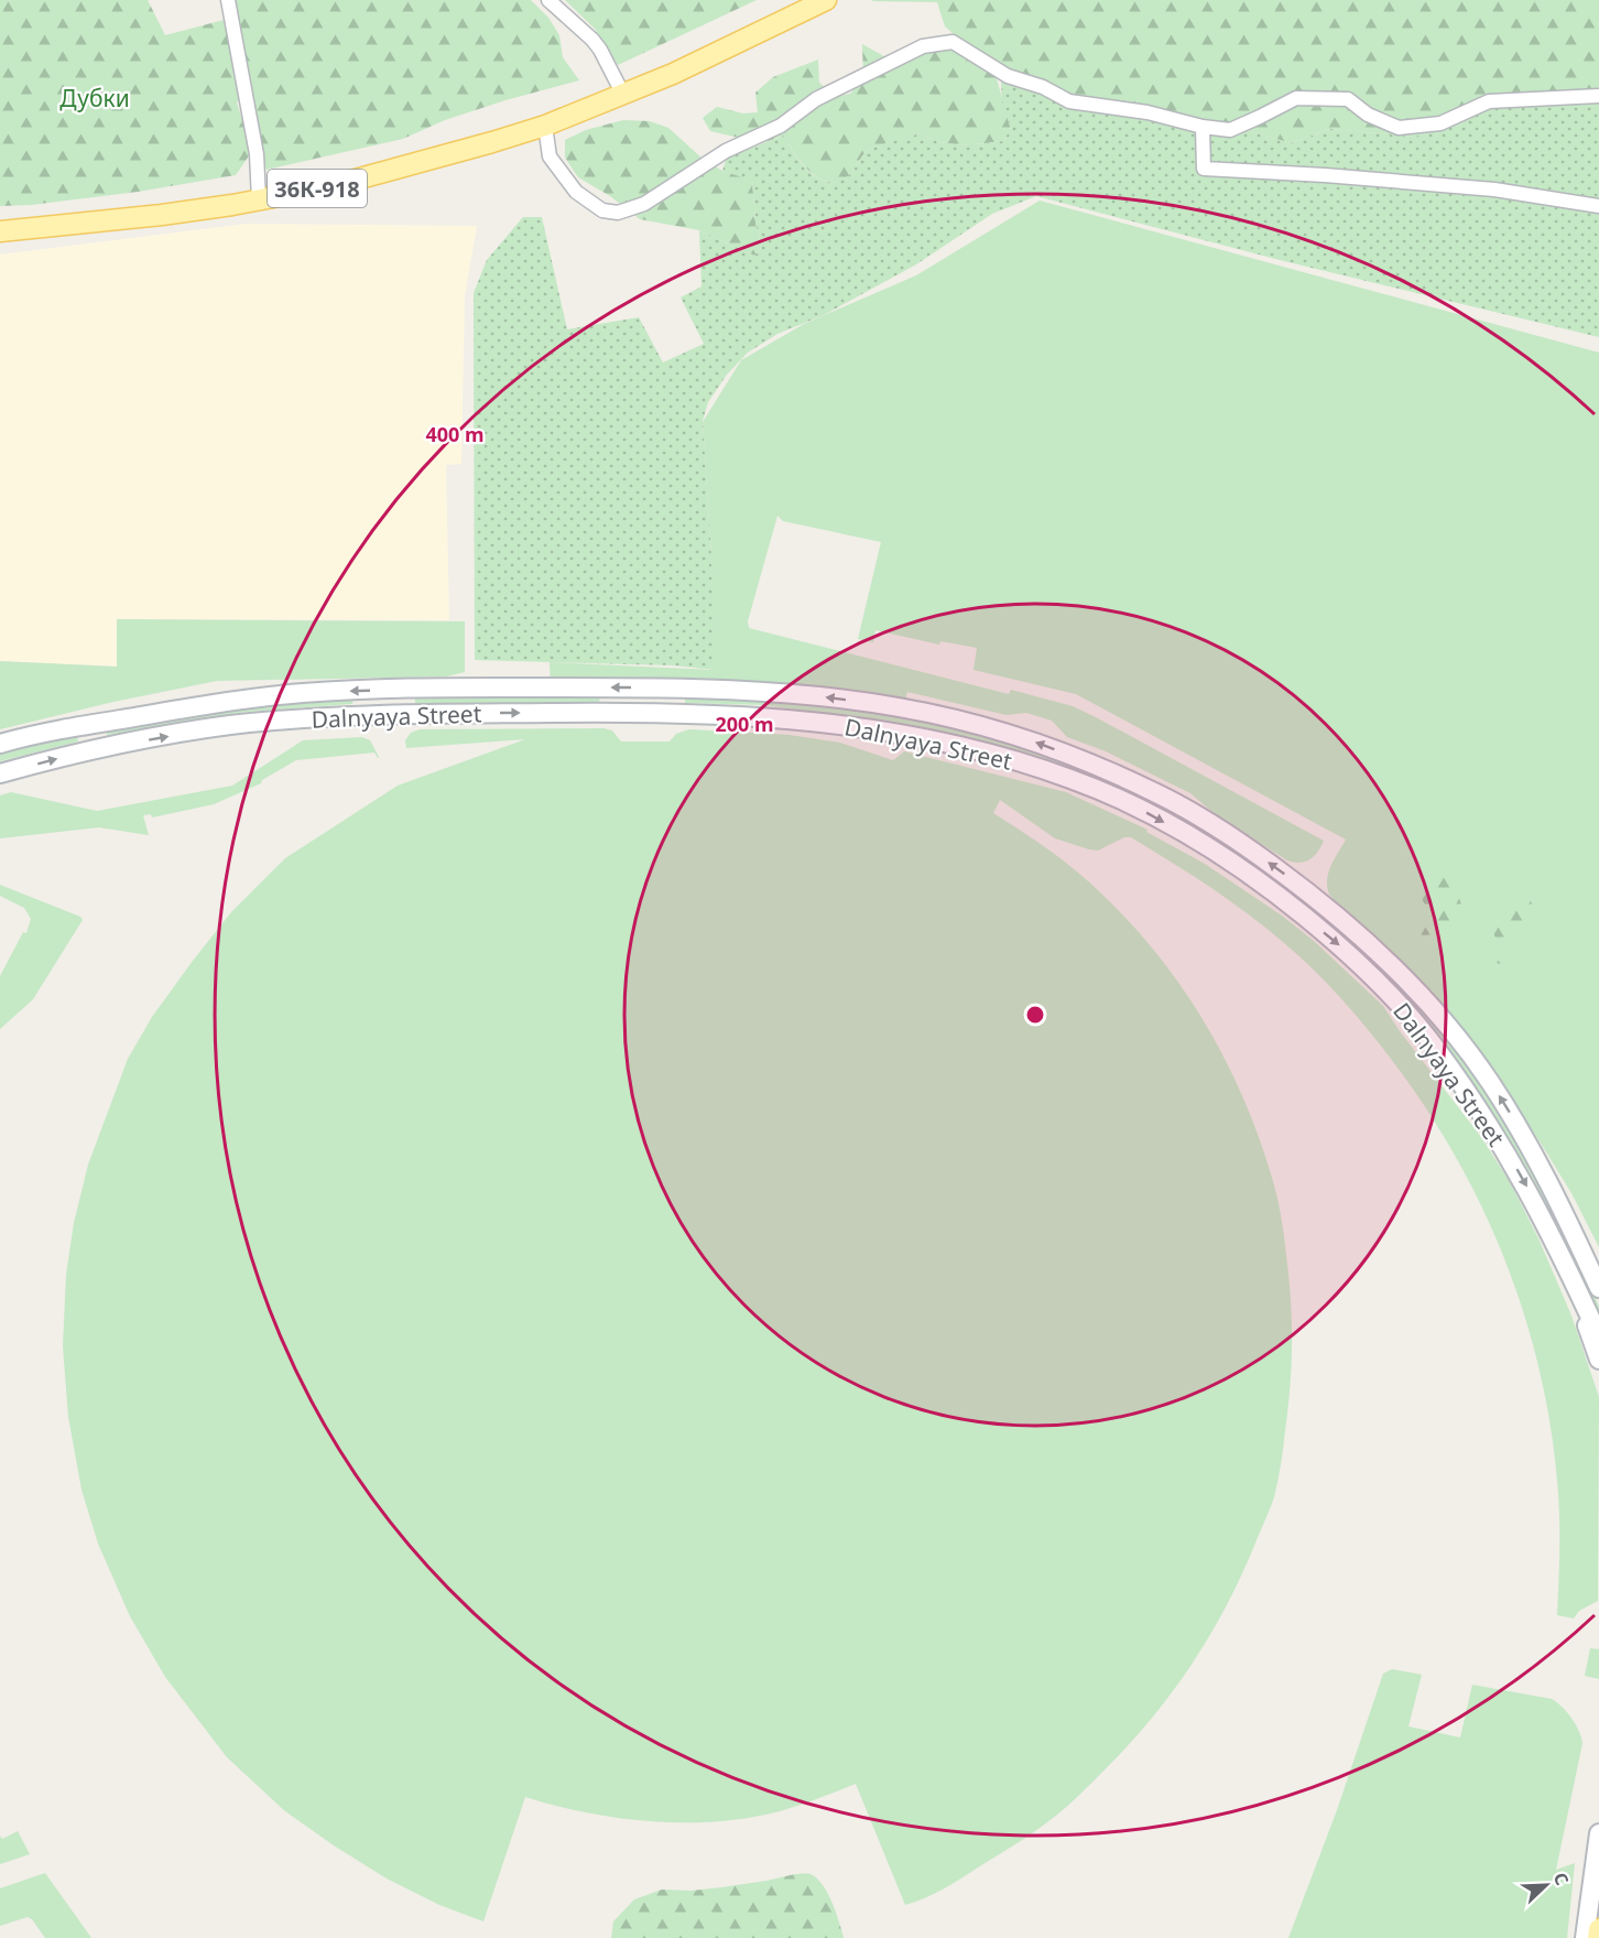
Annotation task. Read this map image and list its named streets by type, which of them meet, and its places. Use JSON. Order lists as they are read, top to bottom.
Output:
{
  "streets": {
    "main road": ["36К-918", "Dalnyaya Street"]
  },
  "parks": ["Дубки"],
  "north": "top right",
  "rings": ["400 m", "200 m"]
}
